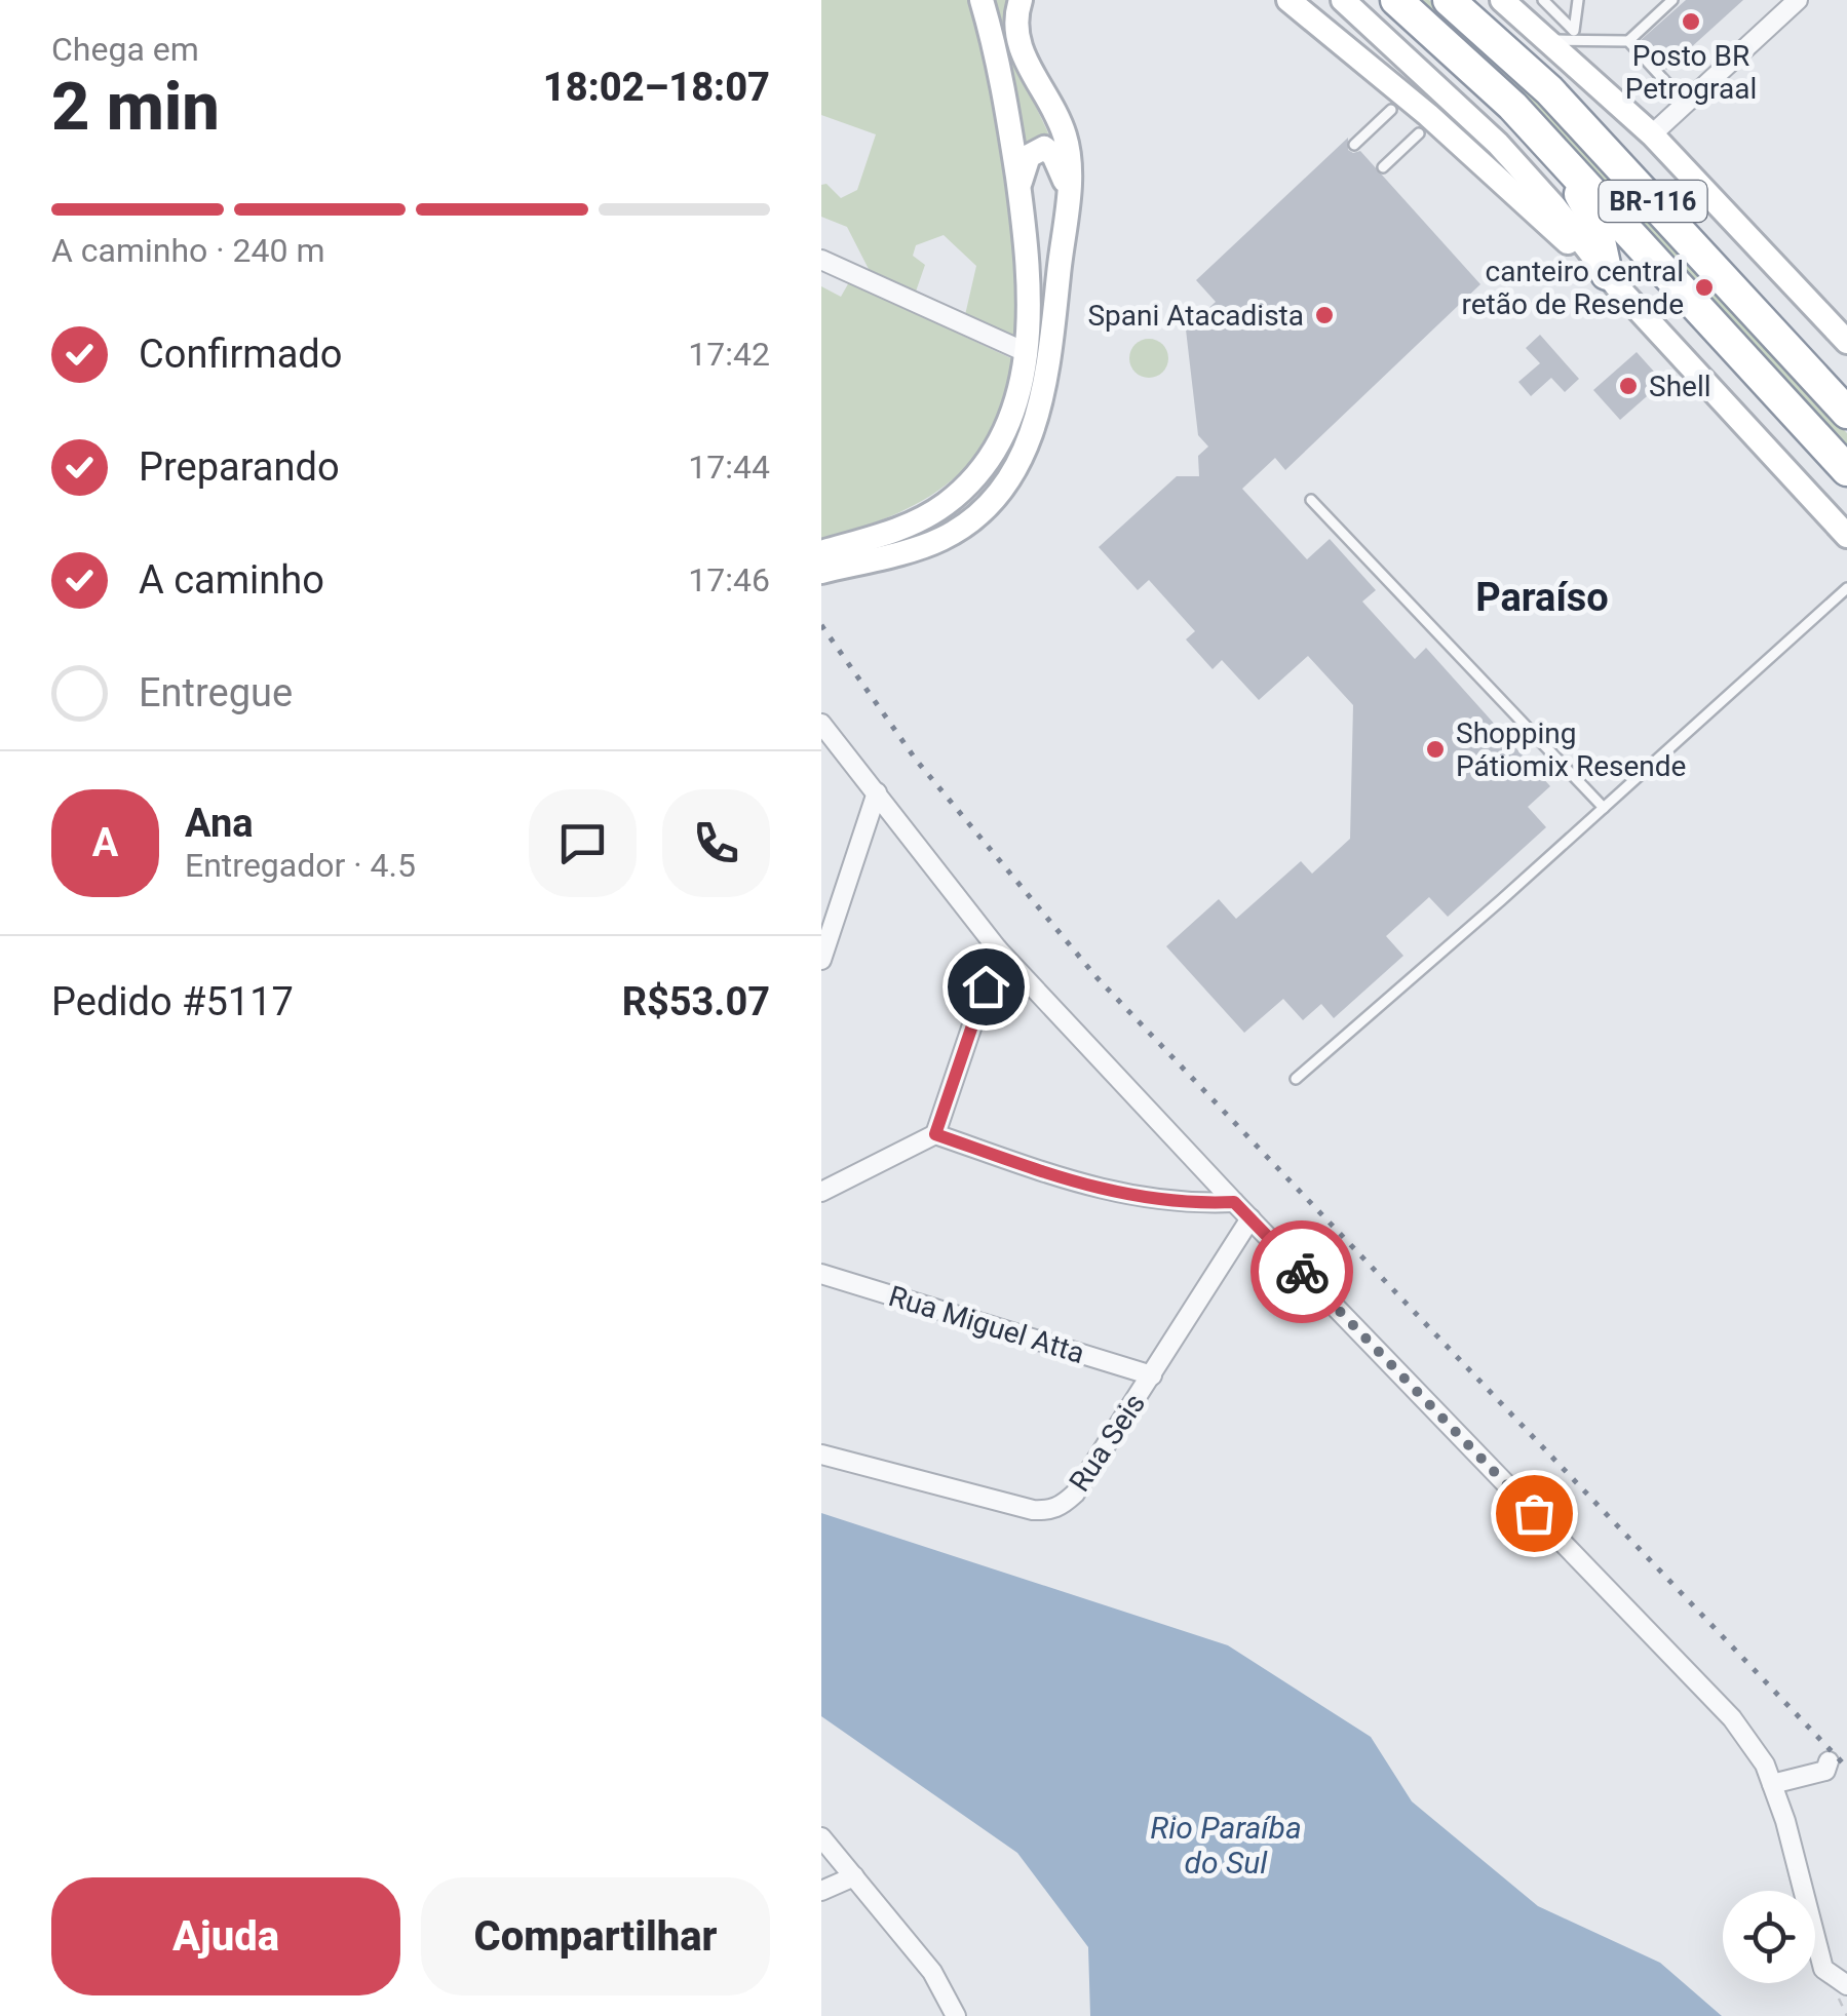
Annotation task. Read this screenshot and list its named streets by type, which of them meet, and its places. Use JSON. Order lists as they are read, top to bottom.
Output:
{
  "streets": {
    "highway": ["BR-116"],
    "street": ["Rua Miguel Atta", "Rua Seis"]
  },
  "crossings": [
    ["Rua Miguel Atta", "Rua Seis"]
  ],
  "districts": ["Paraíso"],
  "water": ["Rio Paraíba do Sul"],
  "places": [
    "Posto BR Petrograal",
    "canteiro central retão de Resende",
    "Spani Atacadista",
    "Shell",
    "Shopping Pátiomix Resende"
  ],
  "page": {
    "heading": ["2 min", "Chega em", "18:02–18:07"],
    "panel": [
      "Ana",
      "Entregador · 4.5",
      "Pedido #5117",
      "R$53.07"
    ],
    "bar": "A caminho · 240 m",
    "list": [
      ["Confirmado", "17:42"],
      ["Preparando", "17:44"],
      ["A caminho", "17:46"],
      "Entregue"
    ],
    "round": "A",
    "buttons": ["Ajuda", "Compartilhar"]
  }
}
